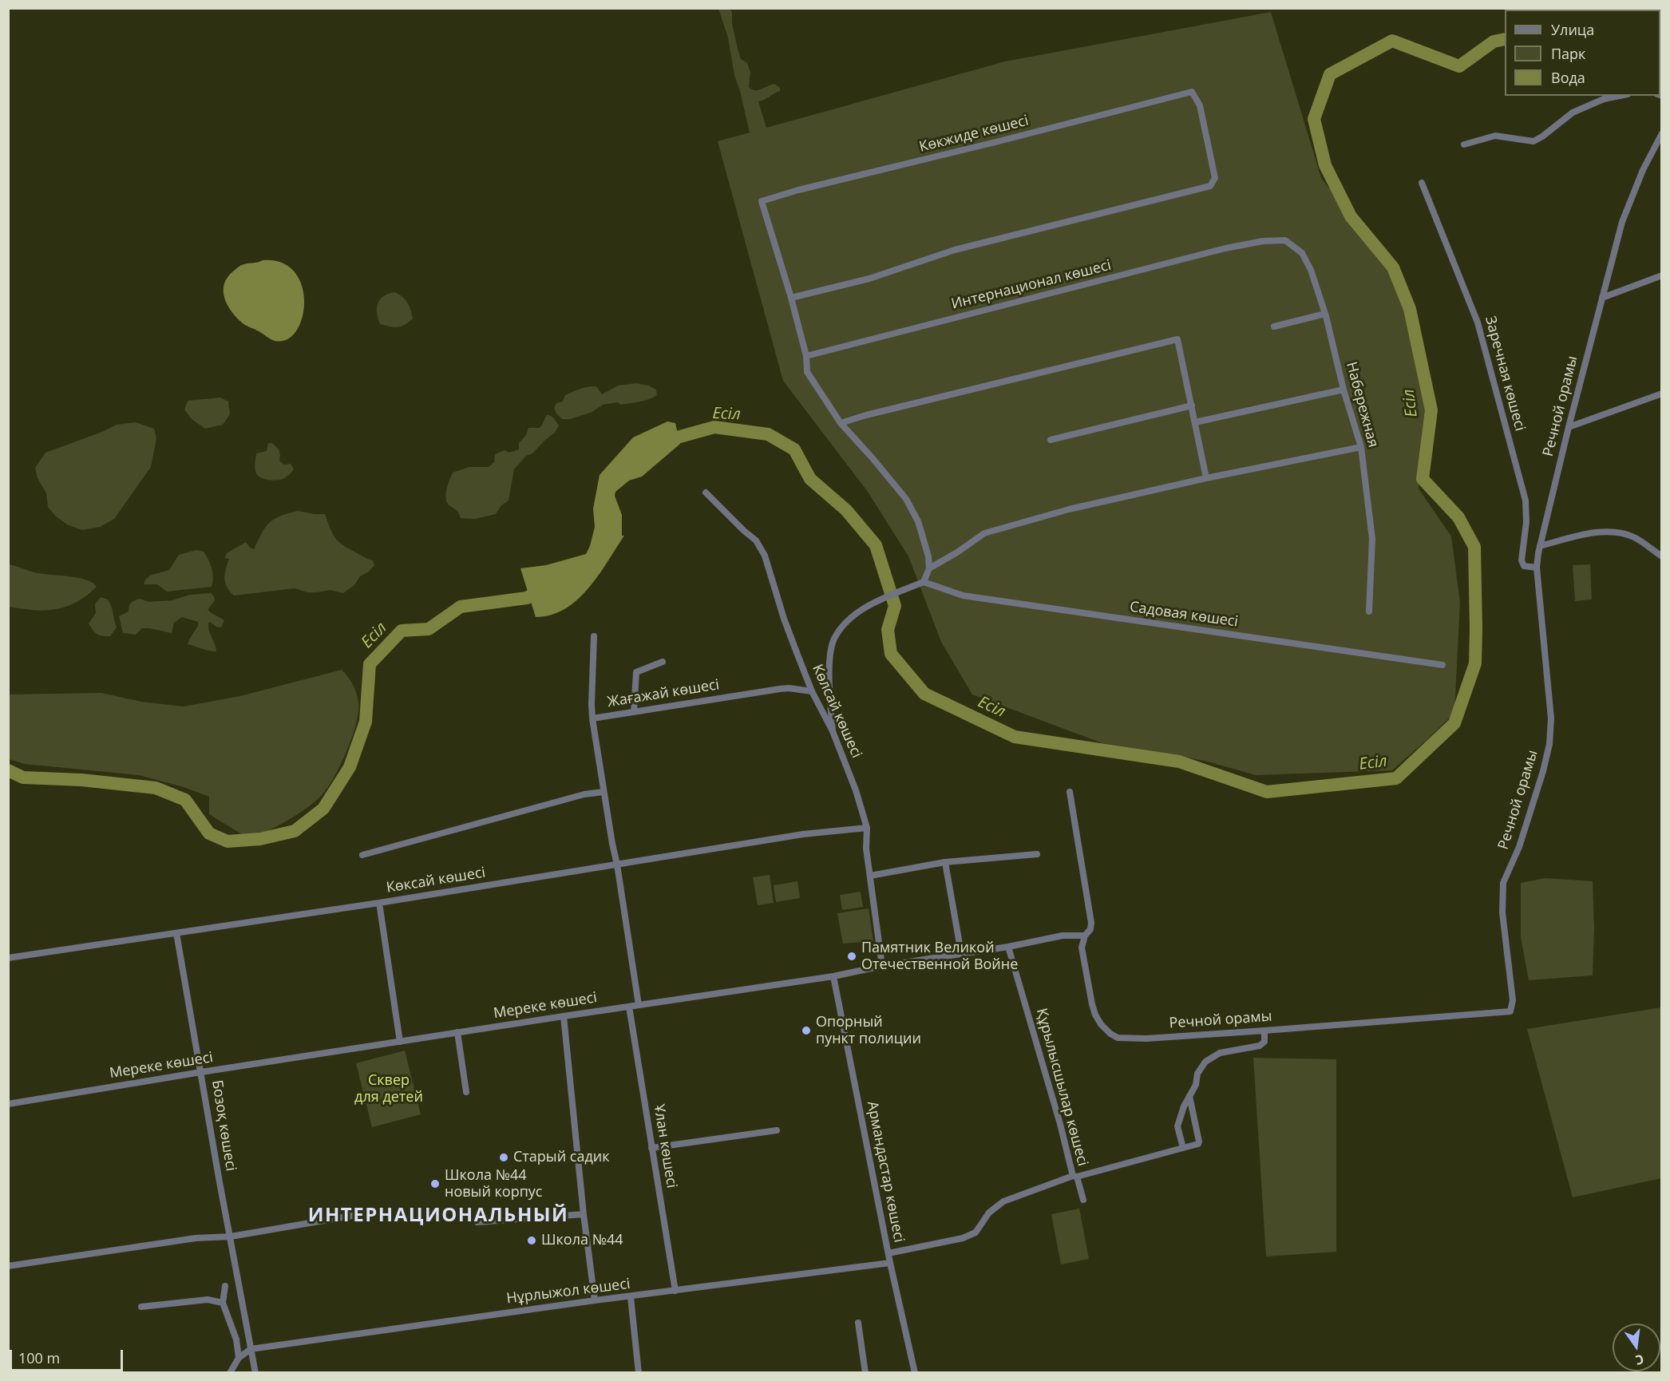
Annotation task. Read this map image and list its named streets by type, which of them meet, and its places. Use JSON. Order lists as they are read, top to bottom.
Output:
{
  "streets": {
    "street": [
      "Көкжиде көшесі",
      "Интернационал көшесі",
      "Заречная көшесі",
      "Набережная",
      "Речной орамы",
      "Садовая көшесі",
      "Жағажай көшесі",
      "Көлсай көшесі",
      "Көксай көшесі",
      "Мереке көшесі",
      "Құрылысшылар көшесі",
      "Бозоқ көшесі",
      "Ұлан көшесі",
      "Армандастар көшесі",
      "Нұрлыжол көшесі"
    ]
  },
  "crossings": [
    ["Интернационал көшесі", "Набережная"],
    ["Заречная көшесі", "Речной орамы"],
    ["Речной орамы", "Мереке көшесі"],
    ["Жағажай көшесі", "Көлсай көшесі"],
    ["Жағажай көшесі", "Көксай көшесі"],
    ["Көлсай көшесі", "Көксай көшесі"],
    ["Көлсай көшесі", "Мереке көшесі"],
    ["Көксай көшесі", "Бозоқ көшесі"],
    ["Мереке көшесі", "Құрылысшылар көшесі"],
    ["Мереке көшесі", "Бозоқ көшесі"],
    ["Мереке көшесі", "Ұлан көшесі"],
    ["Мереке көшесі", "Армандастар көшесі"],
    ["Құрылысшылар көшесі", "Армандастар көшесі"],
    ["Бозоқ көшесі", "Нұрлыжол көшесі"],
    ["Ұлан көшесі", "Нұрлыжол көшесі"],
    ["Армандастар көшесі", "Нұрлыжол көшесі"]
  ],
  "districts": ["ИНТЕРНАЦИОНАЛЬНЫЙ"],
  "water": ["Есіл"],
  "parks": ["Сквер для детей"],
  "places": [
    "Памятник Великой Отечественной Войне",
    "Опорный пункт полиции",
    "Старый садик",
    "Школа №44 новый корпус",
    "Школа №44"
  ],
  "legend": ["Улица", "Парк", "Вода"],
  "scale_bar": "100 m",
  "north": "bottom"
}
